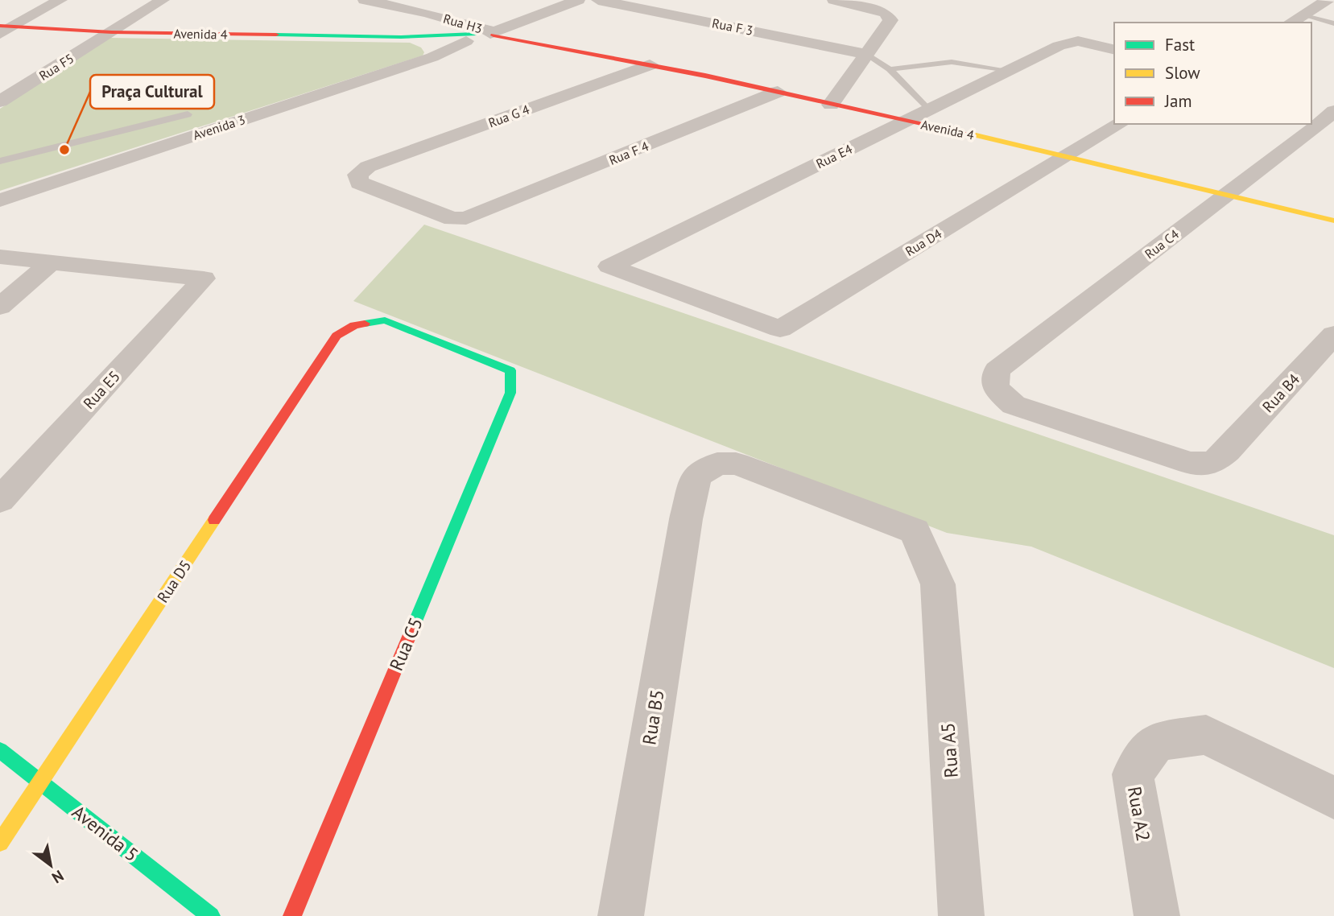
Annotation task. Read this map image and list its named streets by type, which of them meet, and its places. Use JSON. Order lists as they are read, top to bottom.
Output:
{
  "streets": {
    "street": [
      "Rua H3",
      "Rua F 3",
      "Avenida 4",
      "Rua F5",
      "Rua G 4",
      "Avenida 3",
      "Rua F 4",
      "Rua E4",
      "Rua D4",
      "Rua C4",
      "Rua E5",
      "Rua B4",
      "Rua D5",
      "Rua C5",
      "Rua B5",
      "Rua A5",
      "Rua A2",
      "Avenida 5"
    ]
  },
  "crossings": [
    ["Rua H3", "Avenida 4"],
    ["Rua H3", "Avenida 3"],
    ["Avenida 4", "Rua F5"],
    ["Avenida 4", "Rua G 4"],
    ["Avenida 4", "Avenida 3"],
    ["Avenida 4", "Rua F 4"],
    ["Avenida 4", "Rua E4"],
    ["Avenida 4", "Rua D4"],
    ["Avenida 4", "Rua C4"],
    ["Rua G 4", "Rua F 4"],
    ["Rua E4", "Rua D4"],
    ["Rua C4", "Rua B4"],
    ["Rua D5", "Rua C5"],
    ["Rua D5", "Avenida 5"],
    ["Rua B5", "Rua A5"]
  ],
  "places": ["Praça Cultural"],
  "legend": ["Fast", "Slow", "Jam"],
  "north": "bottom right"
}
